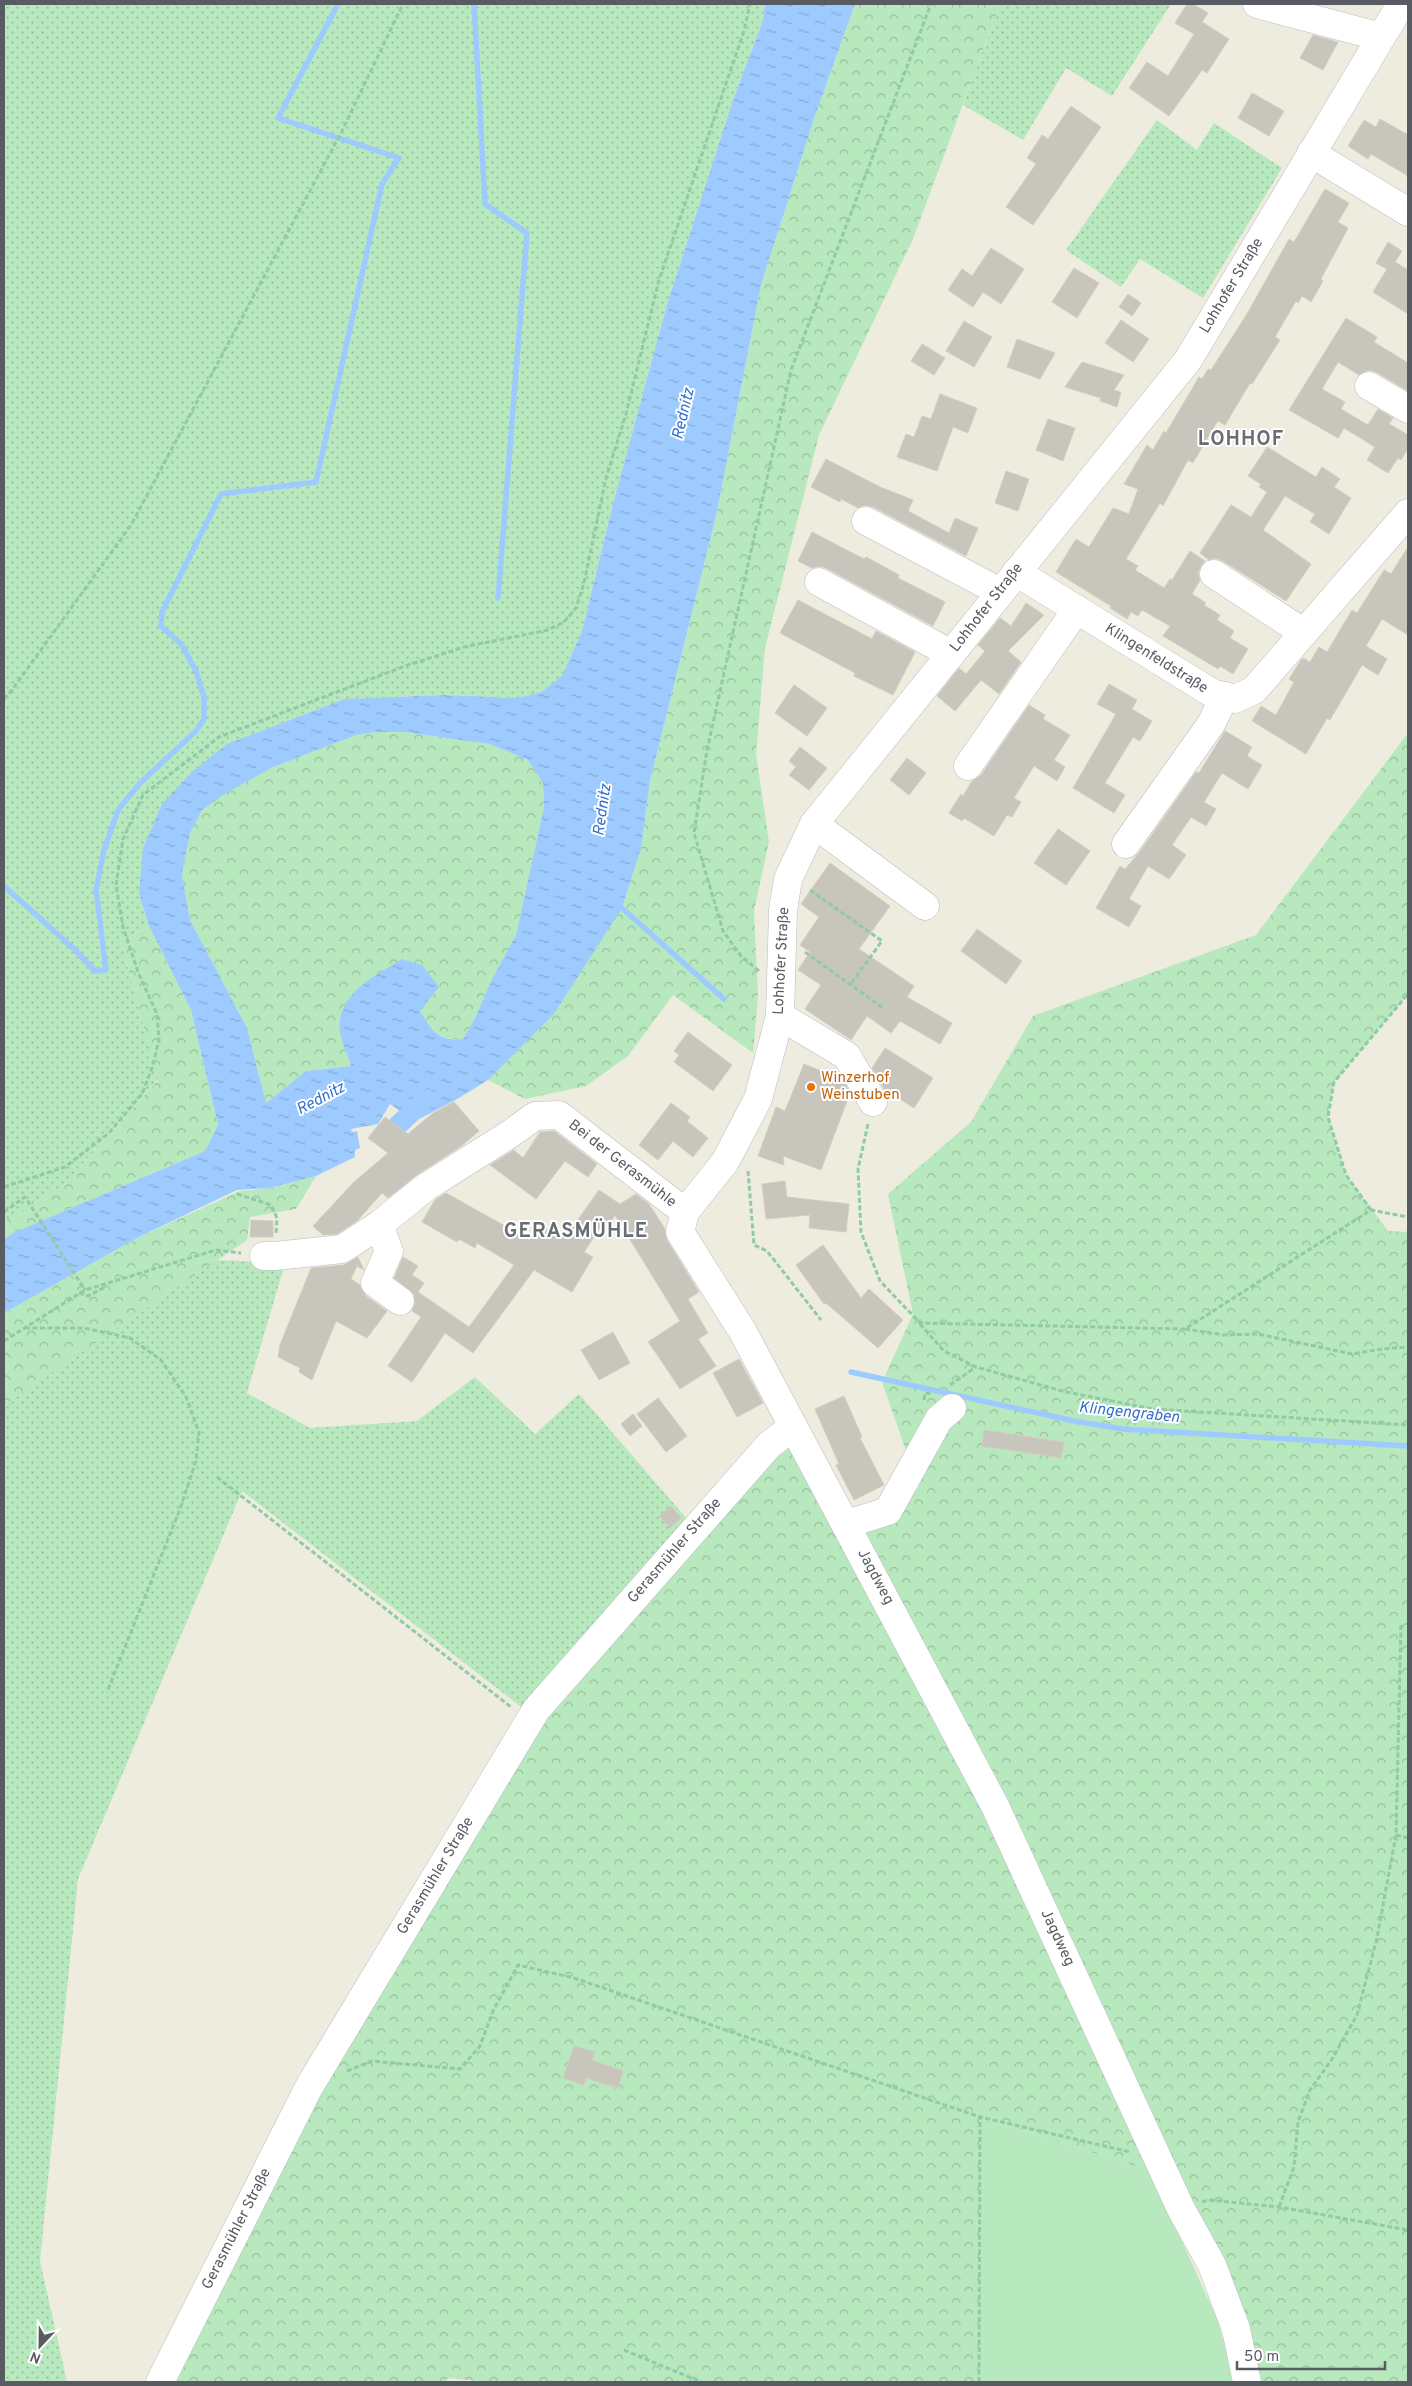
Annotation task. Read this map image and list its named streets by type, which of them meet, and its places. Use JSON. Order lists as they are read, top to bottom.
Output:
{
  "streets": {
    "street": [
      "Lohhofer Straße",
      "Klingenfeldstraße",
      "Bei der Gerasmühle",
      "Gerasmühler Straße",
      "Jagdweg"
    ]
  },
  "crossings": [
    ["Lohhofer Straße", "Klingenfeldstraße"],
    ["Lohhofer Straße", "Bei der Gerasmühle"],
    ["Bei der Gerasmühle", "Gerasmühler Straße"],
    ["Bei der Gerasmühle", "Jagdweg"]
  ],
  "districts": ["LOHHOF", "GERASMÜHLE"],
  "water": ["Rednitz", "Klingengraben"],
  "places": ["Winzerhof Weinstuben"],
  "scale_bar": "50 m",
  "north": "bottom"
}
